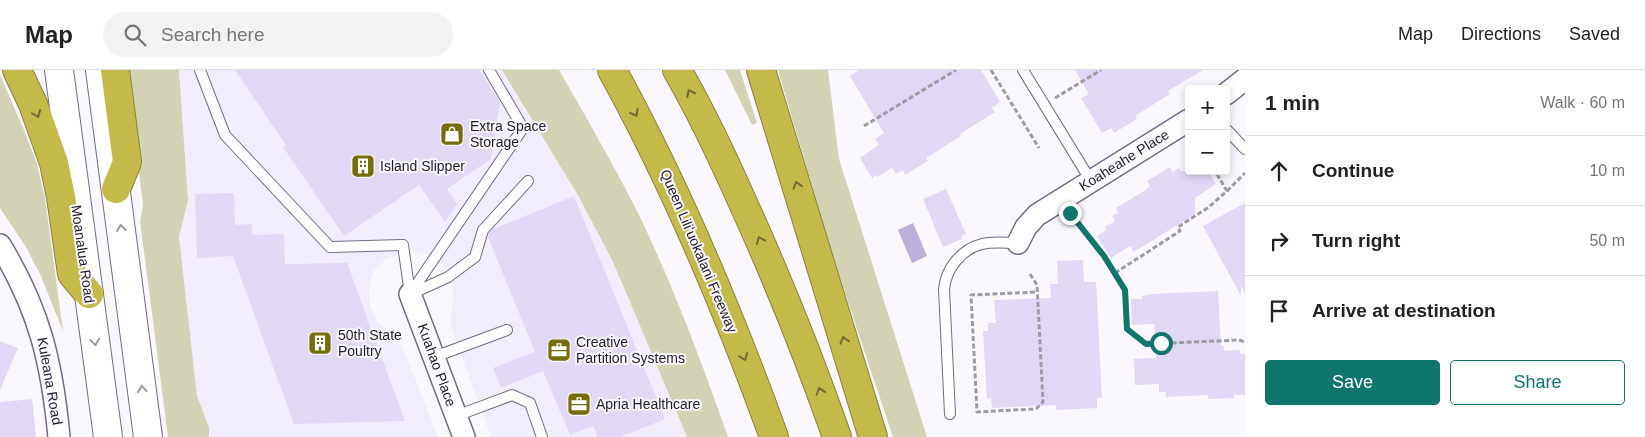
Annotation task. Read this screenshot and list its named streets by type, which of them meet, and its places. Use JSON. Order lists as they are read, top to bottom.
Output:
{
  "streets": {
    "highway": ["Queen Liliʻuokalani Freeway"],
    "main road": ["Moanalua Road"],
    "street": ["Koaheahe Place", "Kuahao Place", "Kuleana Road"]
  },
  "places": {
    "shop": ["Extra Space Storage"],
    "building": ["Island Slipper", "50th State Poultry"],
    "office": ["Creative Partition Systems", "Apria Healthcare"]
  },
  "page": {
    "header": "Map",
    "search": "Search here",
    "nav": ["Map", "Directions", "Saved"],
    "heading": ["1 min", "Walk · 60 m"],
    "map_buttons": ["+", "−"],
    "list": [
      ["Continue", "10 m"],
      ["Turn right", "50 m"],
      "Arrive at destination"
    ],
    "buttons": ["Save", "Share"]
  }
}
